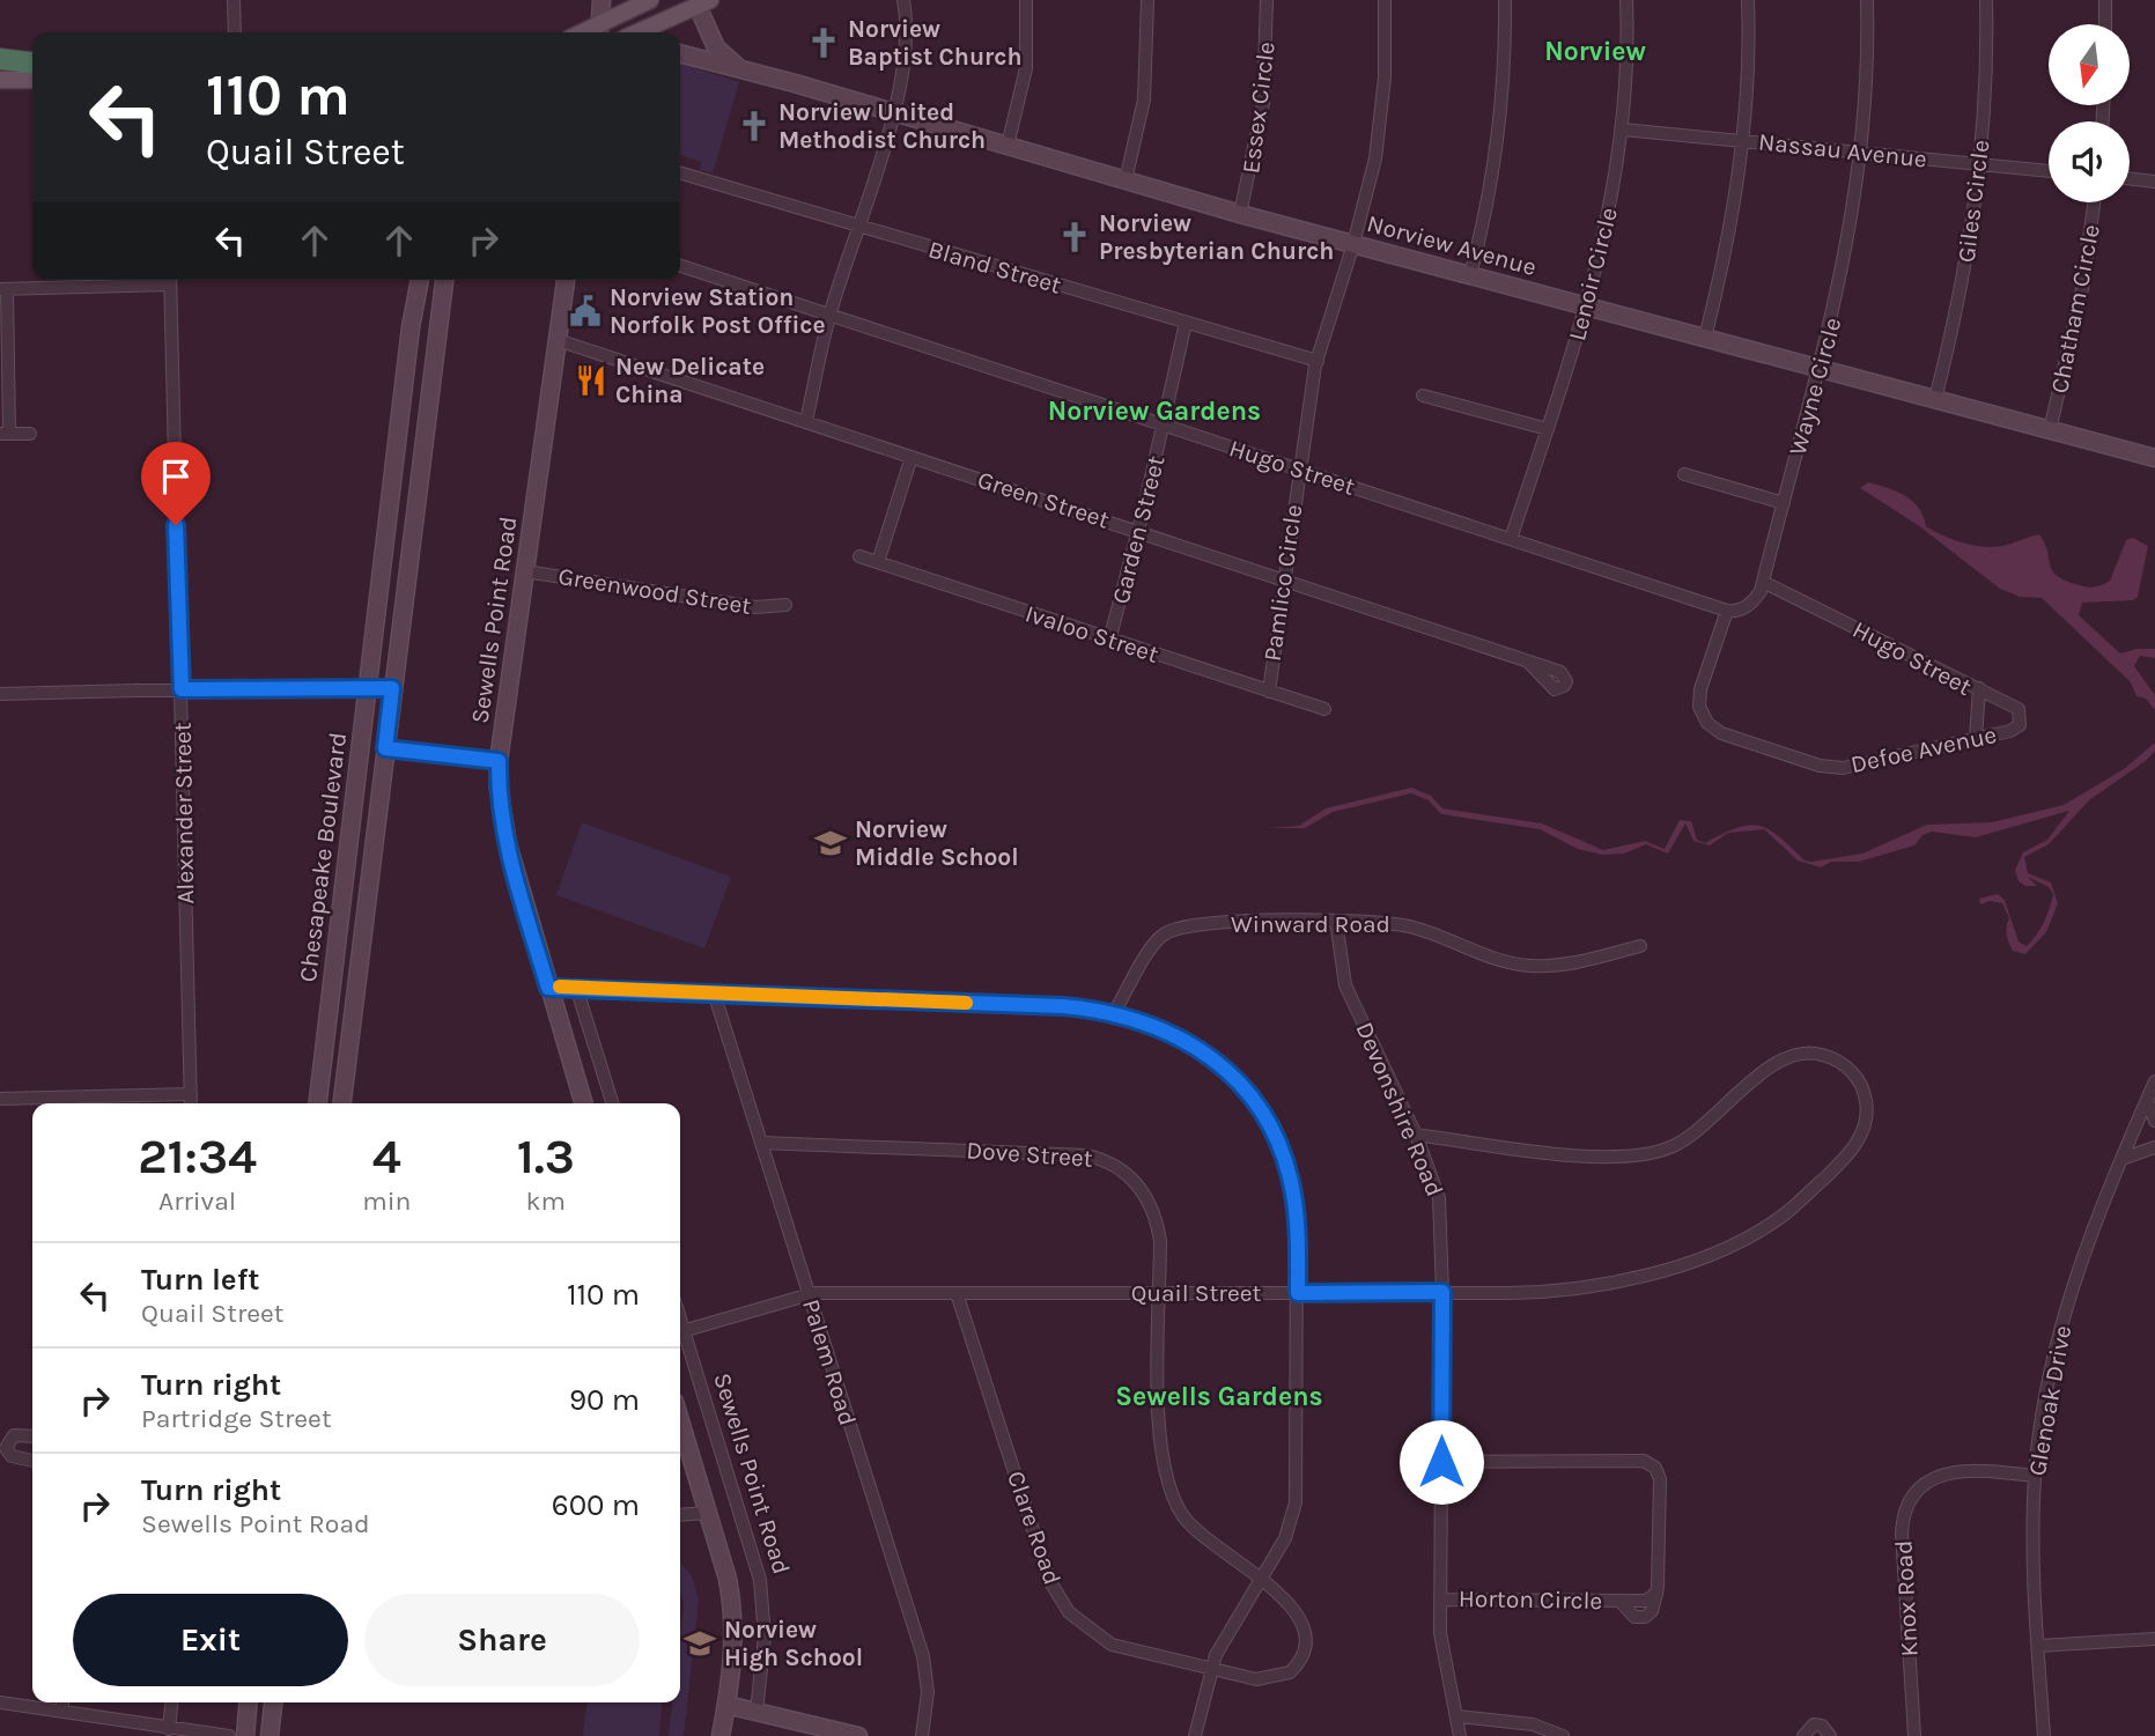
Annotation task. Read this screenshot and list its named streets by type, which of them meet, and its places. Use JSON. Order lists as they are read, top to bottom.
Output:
{
  "streets": {
    "main road": ["Norview Avenue", "Sewells Point Road", "Chesapeake Boulevard"],
    "street": [
      "Essex Circle",
      "Nassau Avenue",
      "Giles Circle",
      "Bland Street",
      "Lenoir Circle",
      "Chatham Circle",
      "Wayne Circle",
      "Hugo Street",
      "Green Street",
      "Garden Street",
      "Pamlico Circle",
      "Greenwood Street",
      "Ivaloo Street",
      "Defoe Avenue",
      "Alexander Street",
      "Winward Road",
      "Devonshire Road",
      "Dove Street",
      "Quail Street",
      "Palem Road",
      "Glenoak Drive",
      "Clare Road",
      "Knox Road",
      "Horton Circle"
    ]
  },
  "crossings": [
    ["Essex Circle", "Norview Avenue"],
    ["Nassau Avenue", "Giles Circle"],
    ["Nassau Avenue", "Lenoir Circle"],
    ["Nassau Avenue", "Wayne Circle"],
    ["Giles Circle", "Norview Avenue"],
    ["Norview Avenue", "Lenoir Circle"],
    ["Norview Avenue", "Chatham Circle"],
    ["Norview Avenue", "Wayne Circle"],
    ["Norview Avenue", "Pamlico Circle"],
    ["Bland Street", "Garden Street"],
    ["Bland Street", "Pamlico Circle"],
    ["Lenoir Circle", "Hugo Street"],
    ["Wayne Circle", "Hugo Street"],
    ["Wayne Circle", "Defoe Avenue"],
    ["Hugo Street", "Garden Street"],
    ["Hugo Street", "Pamlico Circle"],
    ["Hugo Street", "Defoe Avenue"],
    ["Green Street", "Garden Street"],
    ["Green Street", "Pamlico Circle"],
    ["Green Street", "Sewells Point Road"],
    ["Garden Street", "Ivaloo Street"],
    ["Pamlico Circle", "Ivaloo Street"],
    ["Greenwood Street", "Sewells Point Road"],
    ["Winward Road", "Devonshire Road"],
    ["Devonshire Road", "Quail Street"],
    ["Devonshire Road", "Horton Circle"],
    ["Dove Street", "Quail Street"],
    ["Dove Street", "Palem Road"],
    ["Dove Street", "Clare Road"],
    ["Quail Street", "Palem Road"],
    ["Quail Street", "Clare Road"],
    ["Glenoak Drive", "Knox Road"]
  ],
  "districts": ["Norview", "Norview Gardens", "Sewells Gardens"],
  "places": {
    "church": ["Norview Baptist Church", "Norview United Methodist Church", "Norview Presbyterian Church"],
    "public building": ["Norview Station Norfolk Post Office"],
    "restaurant": ["New Delicate China"],
    "school or university": ["Norview Middle School", "Norview High School"]
  },
  "north": "bottom",
  "page": {
    "turn": ["110 m", "Quail Street"],
    "eta": [
      "21:34",
      "Arrival",
      "4",
      "min",
      "1.3",
      "km"
    ],
    "list": [
      {
        "name": "Turn left",
        "note": "Quail Street",
        "value": "110 m"
      },
      {
        "name": "Turn right",
        "note": "Partridge Street",
        "value": "90 m"
      },
      {
        "name": "Turn right",
        "note": "Sewells Point Road",
        "value": "600 m"
      }
    ],
    "buttons": ["Exit", "Share"]
  }
}
